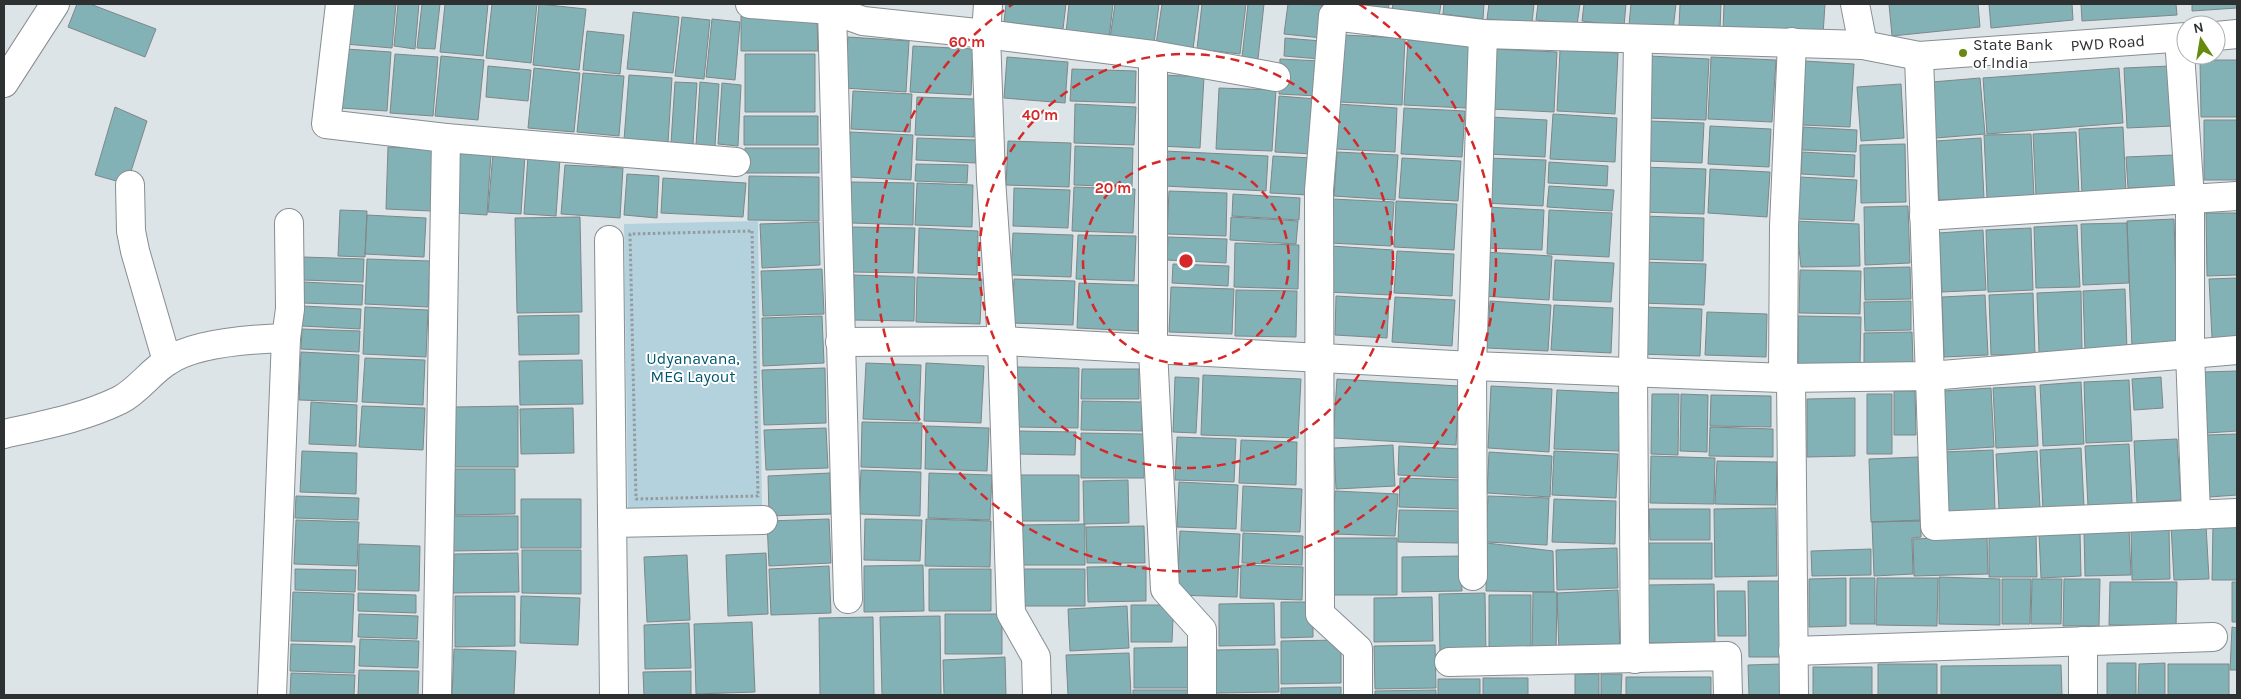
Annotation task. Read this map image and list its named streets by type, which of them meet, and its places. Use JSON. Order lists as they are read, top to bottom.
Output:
{
  "streets": {
    "street": ["PWD Road"]
  },
  "parks": ["Udyanavana, MEG Layout"],
  "places": ["State Bank of India"],
  "north": "top",
  "rings": ["60 m", "40 m", "20 m"]
}
